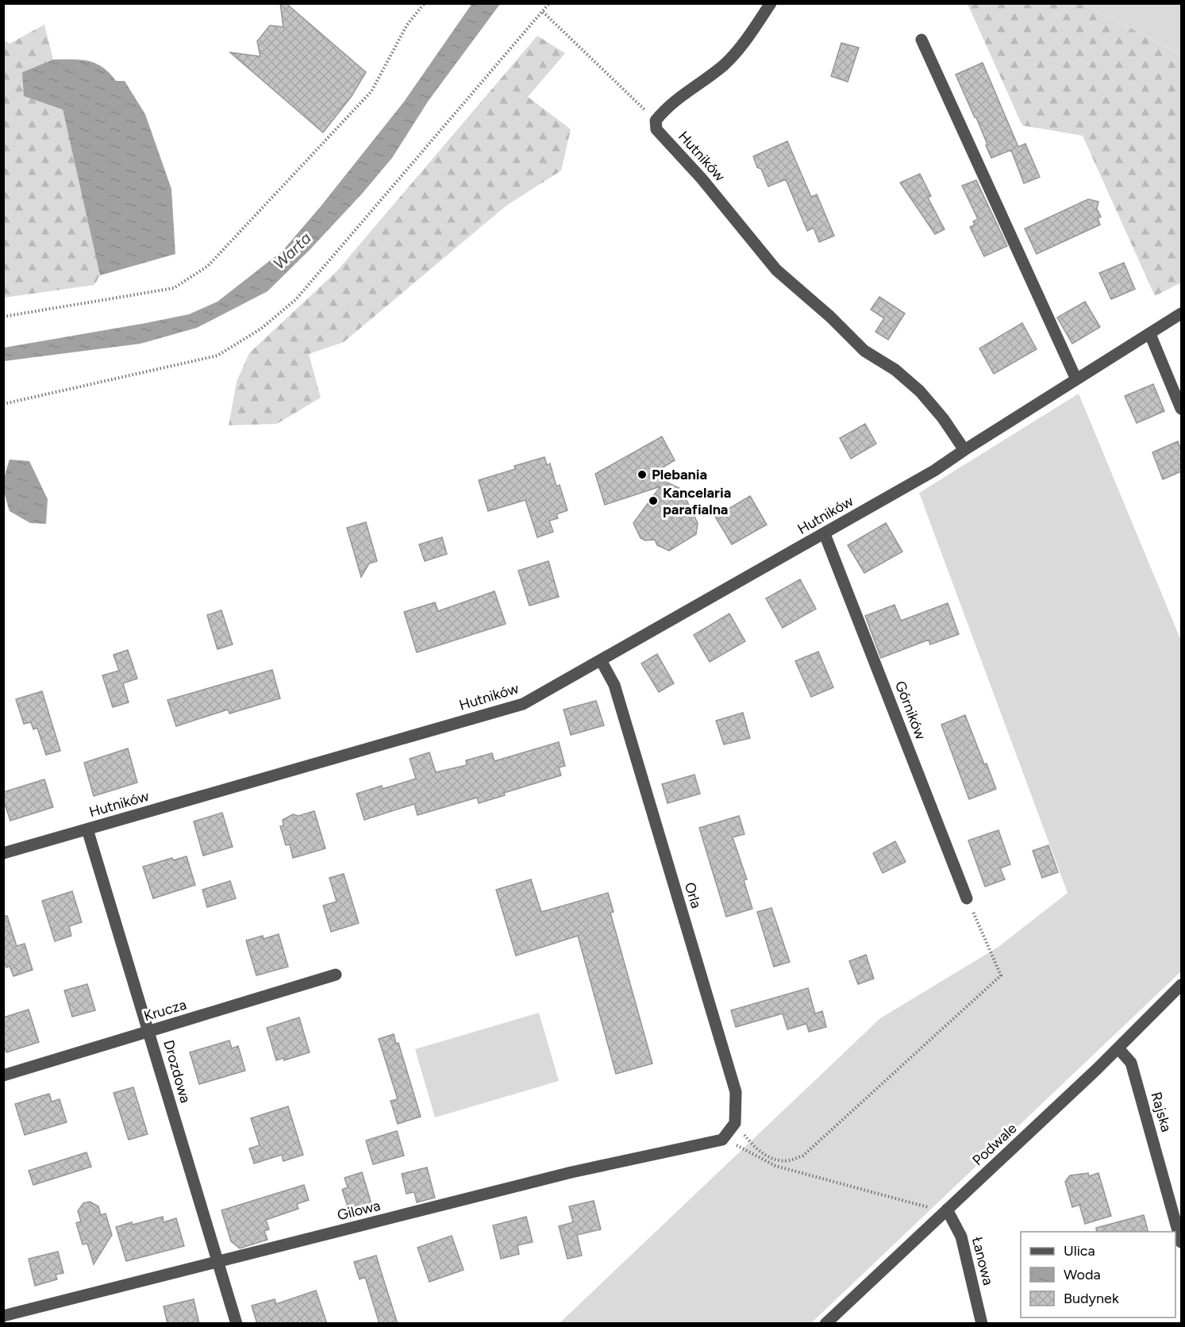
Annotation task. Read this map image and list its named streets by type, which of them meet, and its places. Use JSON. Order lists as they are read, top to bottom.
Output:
{
  "streets": {
    "street": [
      "Hutników",
      "Górników",
      "Orla",
      "Krucza",
      "Drozdowa",
      "Rajska",
      "Podwale",
      "Gilowa",
      "Łanowa"
    ]
  },
  "crossings": [
    ["Hutników", "Górników"],
    ["Hutników", "Orla"],
    ["Hutników", "Drozdowa"],
    ["Krucza", "Drozdowa"],
    ["Drozdowa", "Gilowa"],
    ["Rajska", "Podwale"],
    ["Podwale", "Łanowa"]
  ],
  "water": ["Warta"],
  "places": ["Plebania", "Kancelaria parafialna"],
  "legend": ["Ulica", "Woda", "Budynek"]
}
